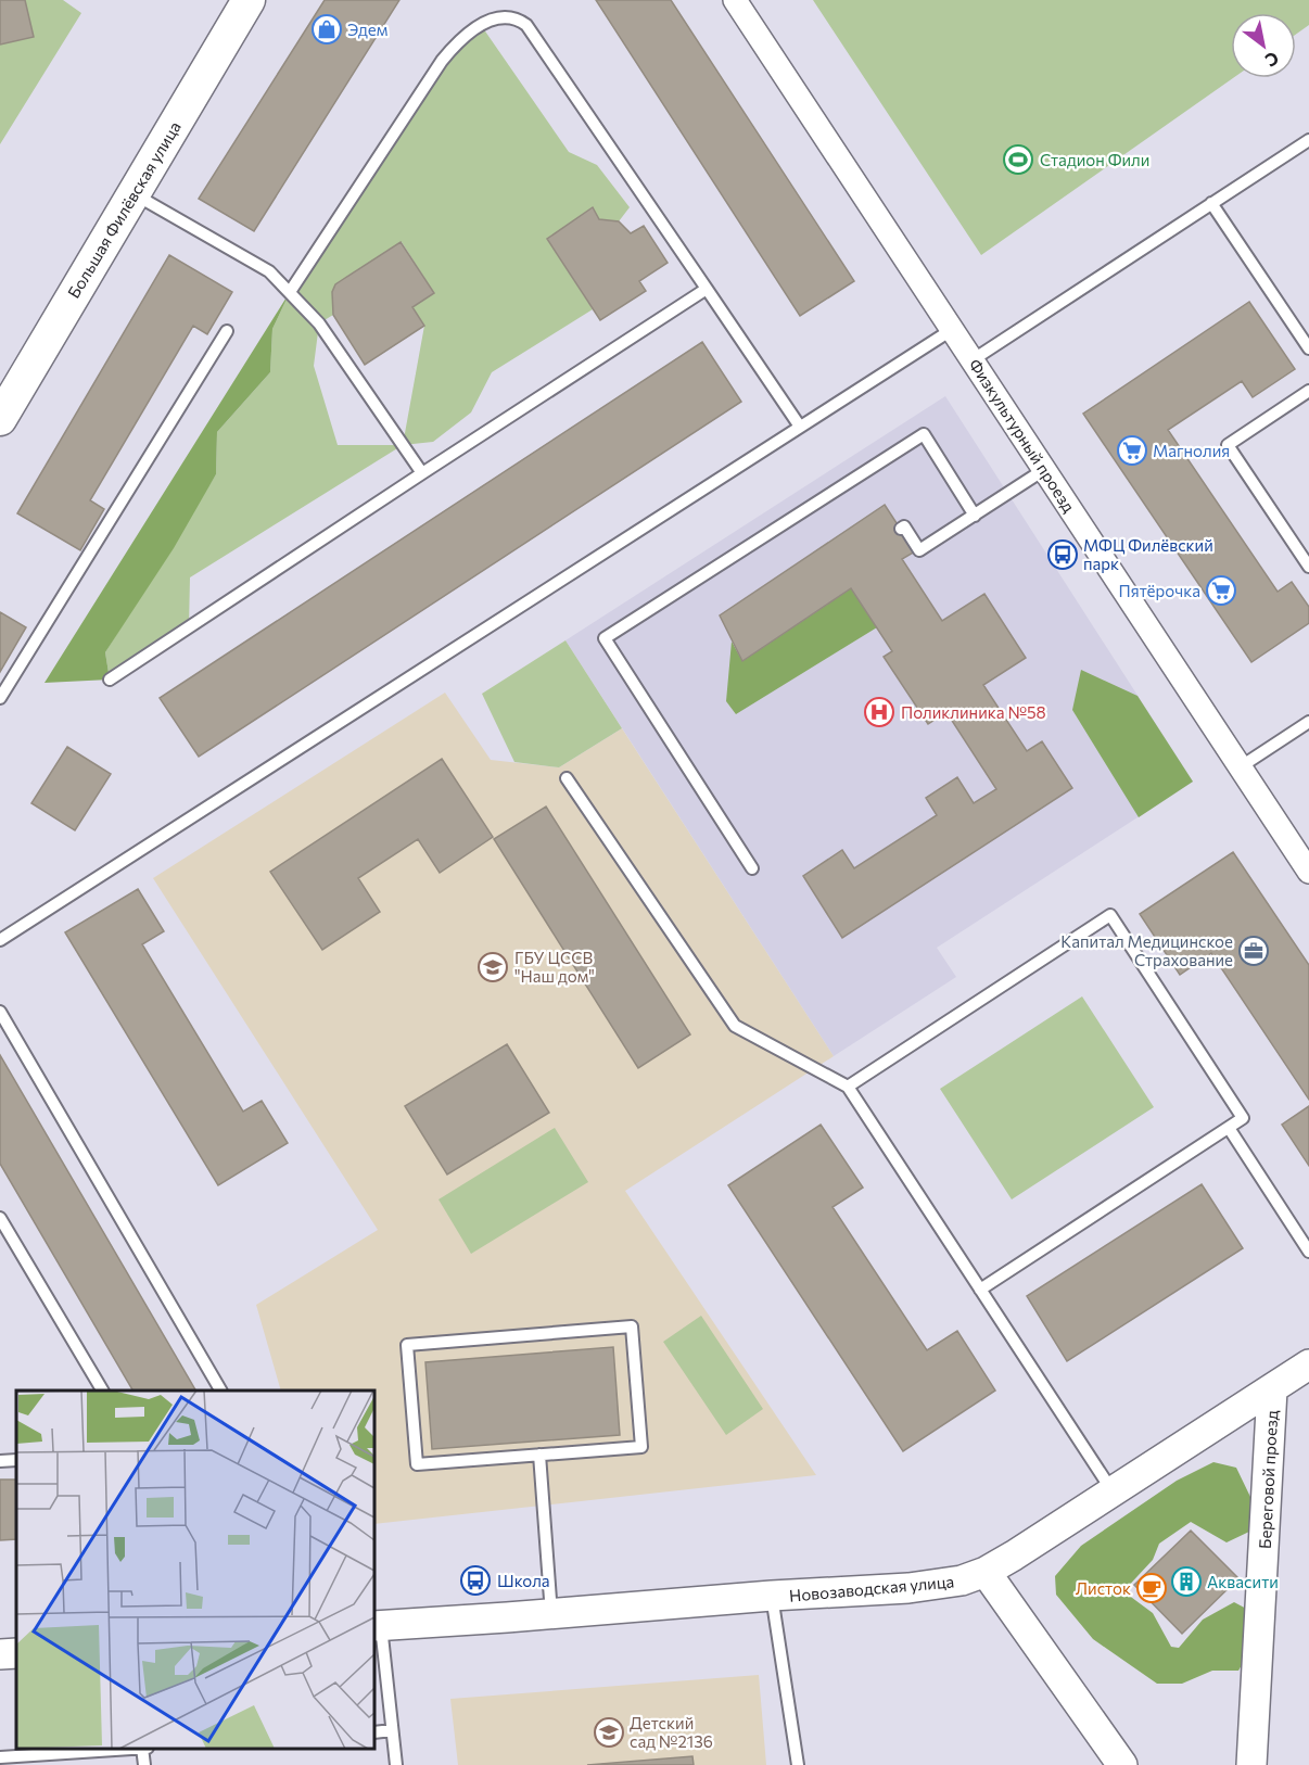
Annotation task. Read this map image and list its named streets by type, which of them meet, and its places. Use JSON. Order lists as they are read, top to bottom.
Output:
{
  "streets": {
    "main road": ["Большая Филёвская улица"],
    "street": ["Физкультурный проезд", "Береговой проезд", "Новозаводская улица"]
  },
  "crossings": [
    ["Береговой проезд", "Новозаводская улица"]
  ],
  "places": {
    "shop": ["Эдем"],
    "sports": ["Стадион Фили"],
    "supermarket": ["Магнолия", "Пятёрочка"],
    "bus stop": ["МФЦ Филёвский парк", "Школа"],
    "hospital": ["Поликлиника №58"],
    "office": ["Капитал Медицинское Страхование"],
    "school or university": ["ГБУ ЦССВ \"Наш дом\"", "Детский сад №2136"],
    "building": ["Аквасити"],
    "cafe": ["Листок"]
  },
  "north": "bottom right"
}
